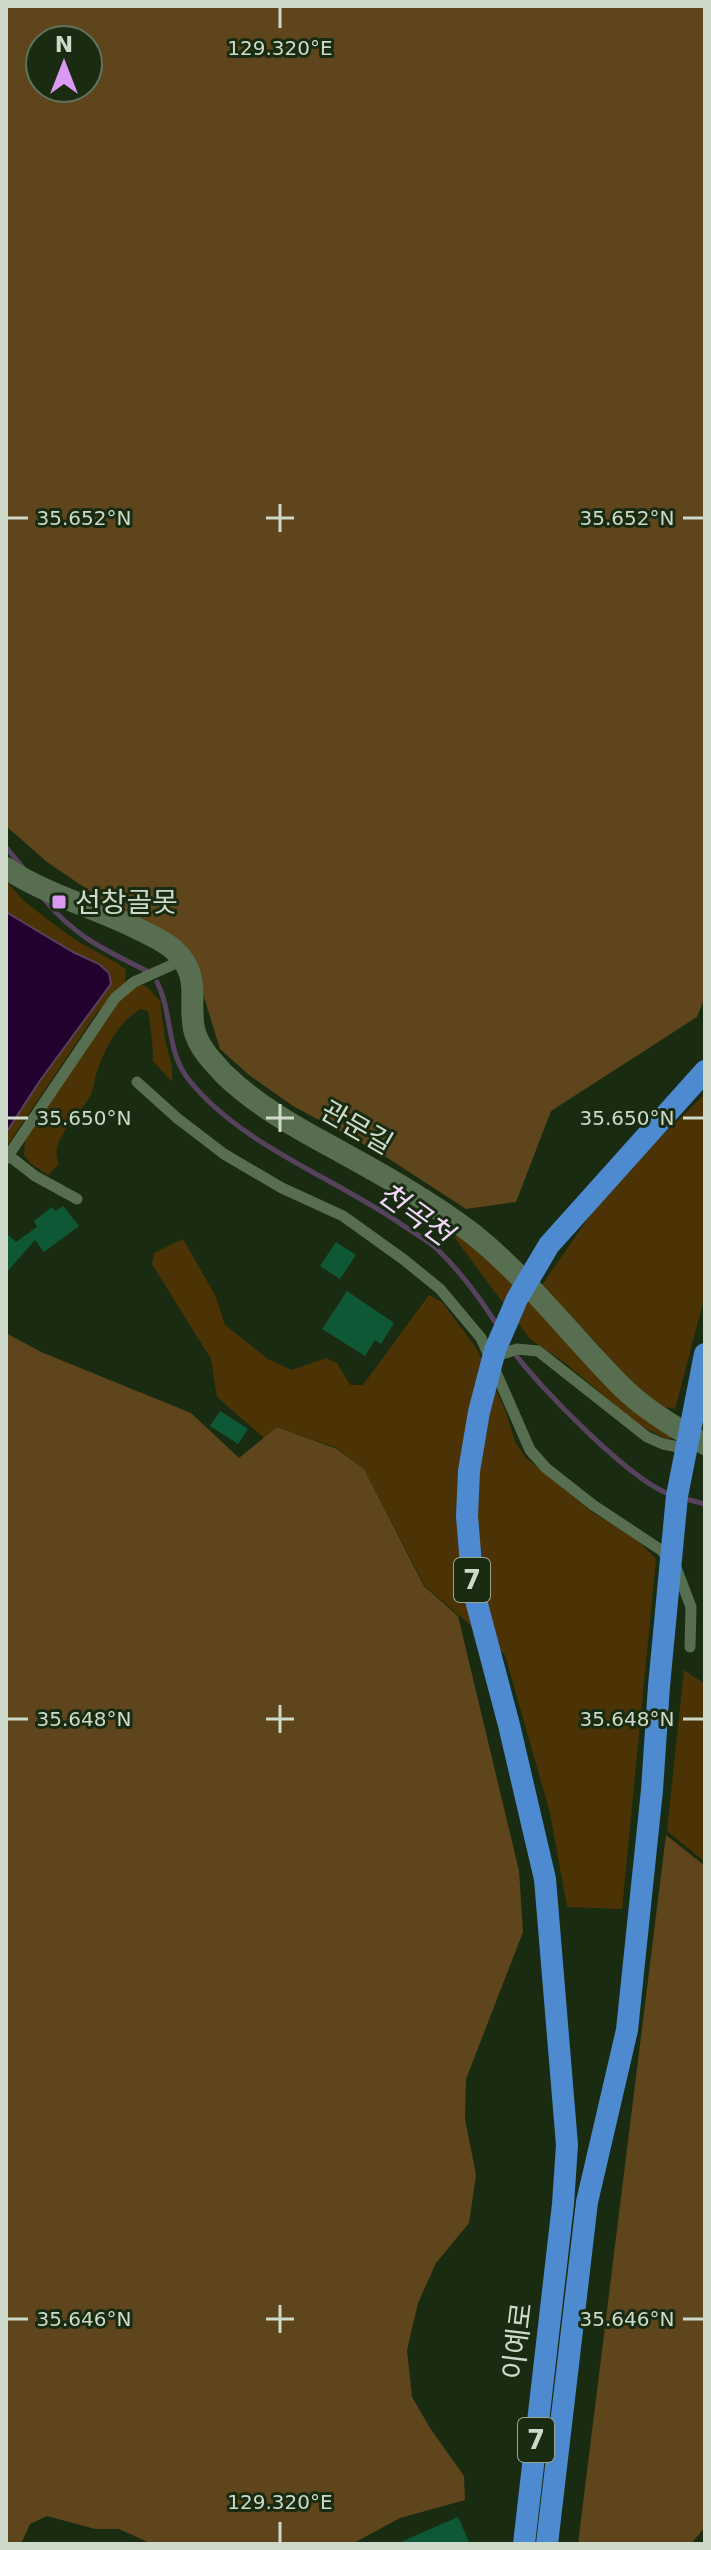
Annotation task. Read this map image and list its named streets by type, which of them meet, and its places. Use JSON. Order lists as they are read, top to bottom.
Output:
{
  "streets": {
    "highway": ["7", "이예로"],
    "street": ["관문길"]
  },
  "water": ["천곡천"],
  "places": {
    "transit": ["선창골못"]
  },
  "north": "top",
  "coordinates": [
    "129.320°E",
    "35.652°N",
    "35.650°N",
    "35.648°N",
    "35.646°N"
  ]
}
